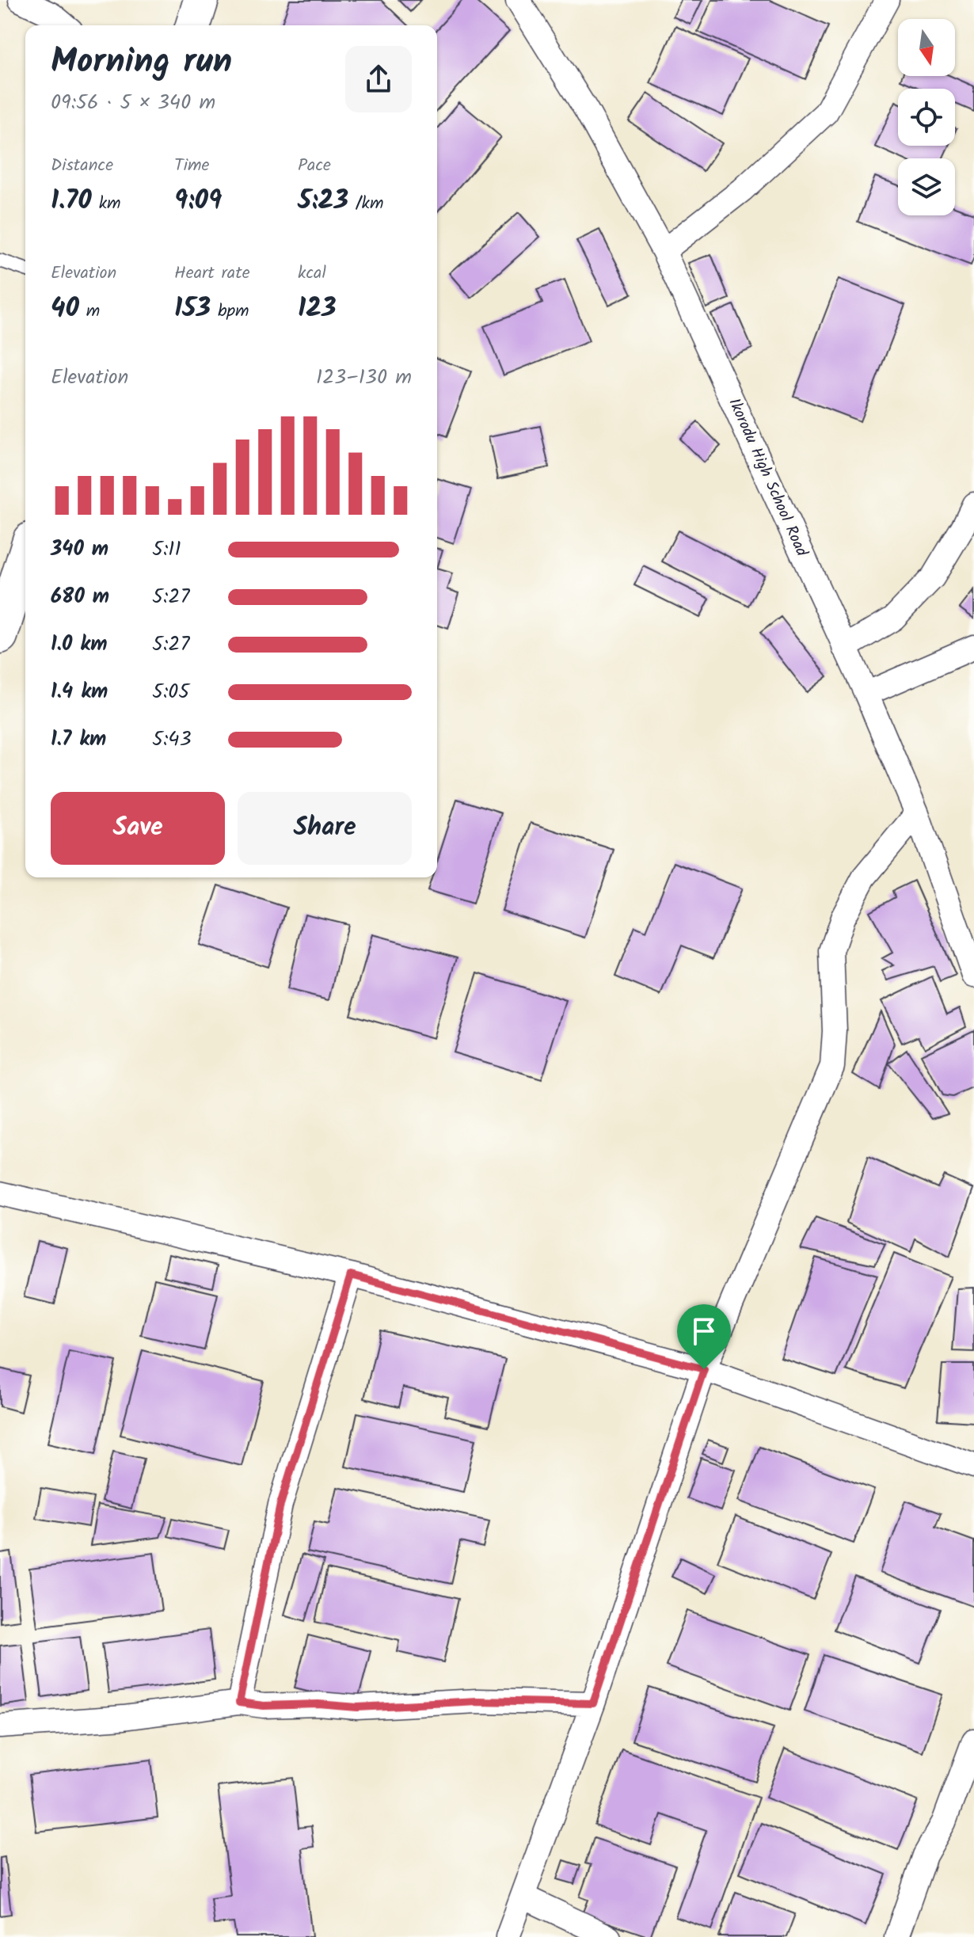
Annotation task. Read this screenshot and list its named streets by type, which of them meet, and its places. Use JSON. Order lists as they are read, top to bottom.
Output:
{
  "streets": {
    "street": ["Ikorodu High School Road"]
  },
  "north": "bottom",
  "page": {
    "heading": ["Morning run", "09:56 · 5 × 340 m"],
    "stats": [
      ["Distance", "1.70 km"],
      ["Time", "9:09"],
      ["Pace", "5:23 /km"],
      ["Elevation", "40 m"],
      ["Heart rate", "153 bpm"],
      ["kcal", "123"]
    ],
    "chart": ["Elevation", "123–130 m"],
    "list": [
      {
        "name": "340 m",
        "note": "5:11"
      },
      {
        "name": "680 m",
        "note": "5:27"
      },
      {
        "name": "1.0 km",
        "note": "5:27"
      },
      {
        "name": "1.4 km",
        "note": "5:05"
      },
      {
        "name": "1.7 km",
        "note": "5:43"
      }
    ],
    "buttons": ["Save", "Share"]
  }
}
